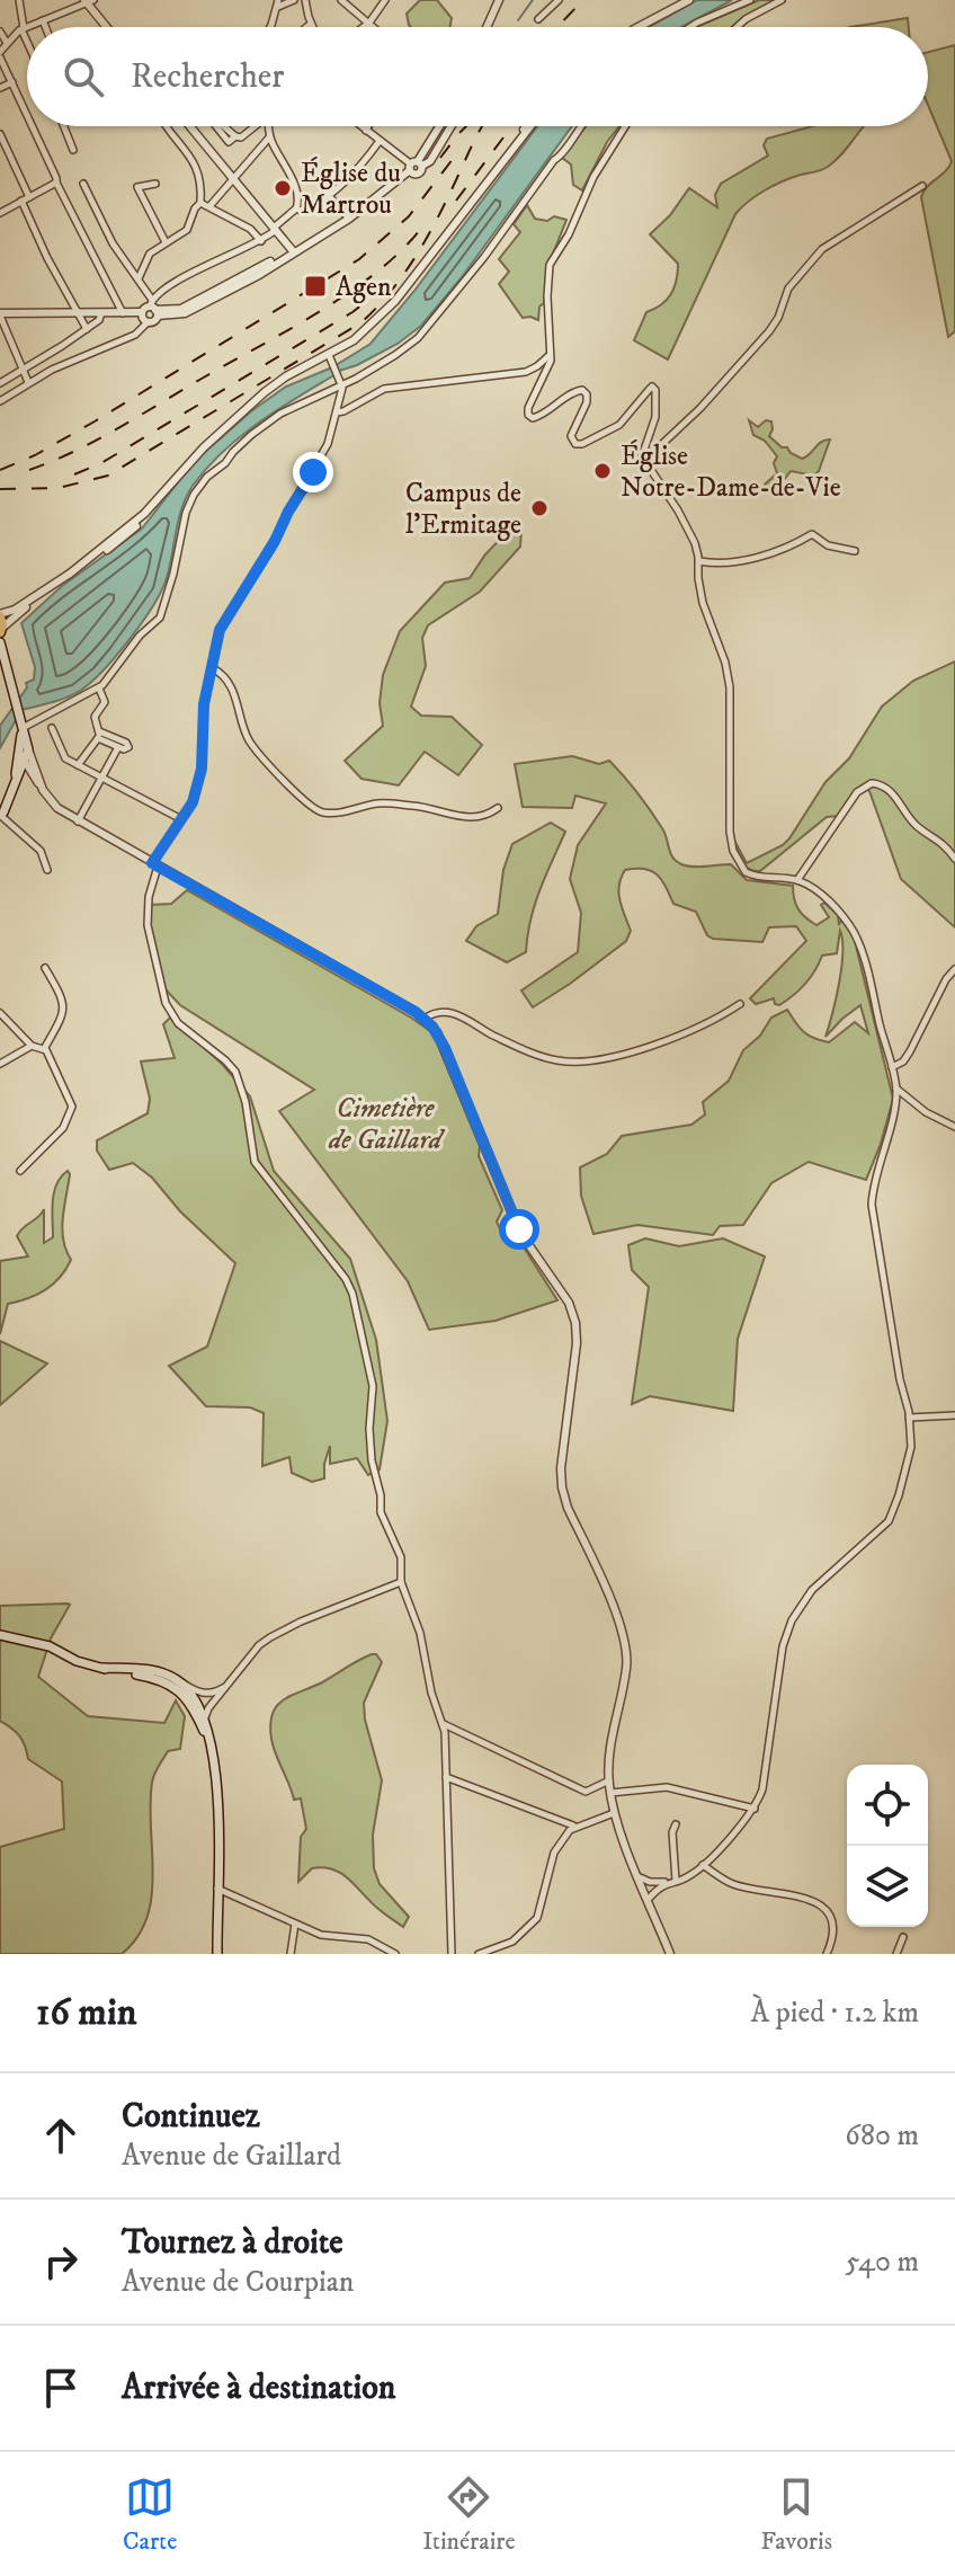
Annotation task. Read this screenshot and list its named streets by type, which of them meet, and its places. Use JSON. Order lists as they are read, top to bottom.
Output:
{
  "parks": ["Cimetière de Gaillard"],
  "places": {
    "other": ["Église du Martrou", "Église Notre-Dame-de-Vie", "Campus de l'Ermitage"],
    "transit": ["Agen"]
  },
  "page": {
    "search": "Rechercher",
    "heading": ["16 min", "À pied · 1.2 km"],
    "list": [
      ["Continuez", "Avenue de Gaillard", "680 m"],
      ["Tournez à droite", "Avenue de Courpian", "540 m"],
      "Arrivée à destination"
    ],
    "nav": ["Carte", "Itinéraire", "Favoris"]
  }
}
